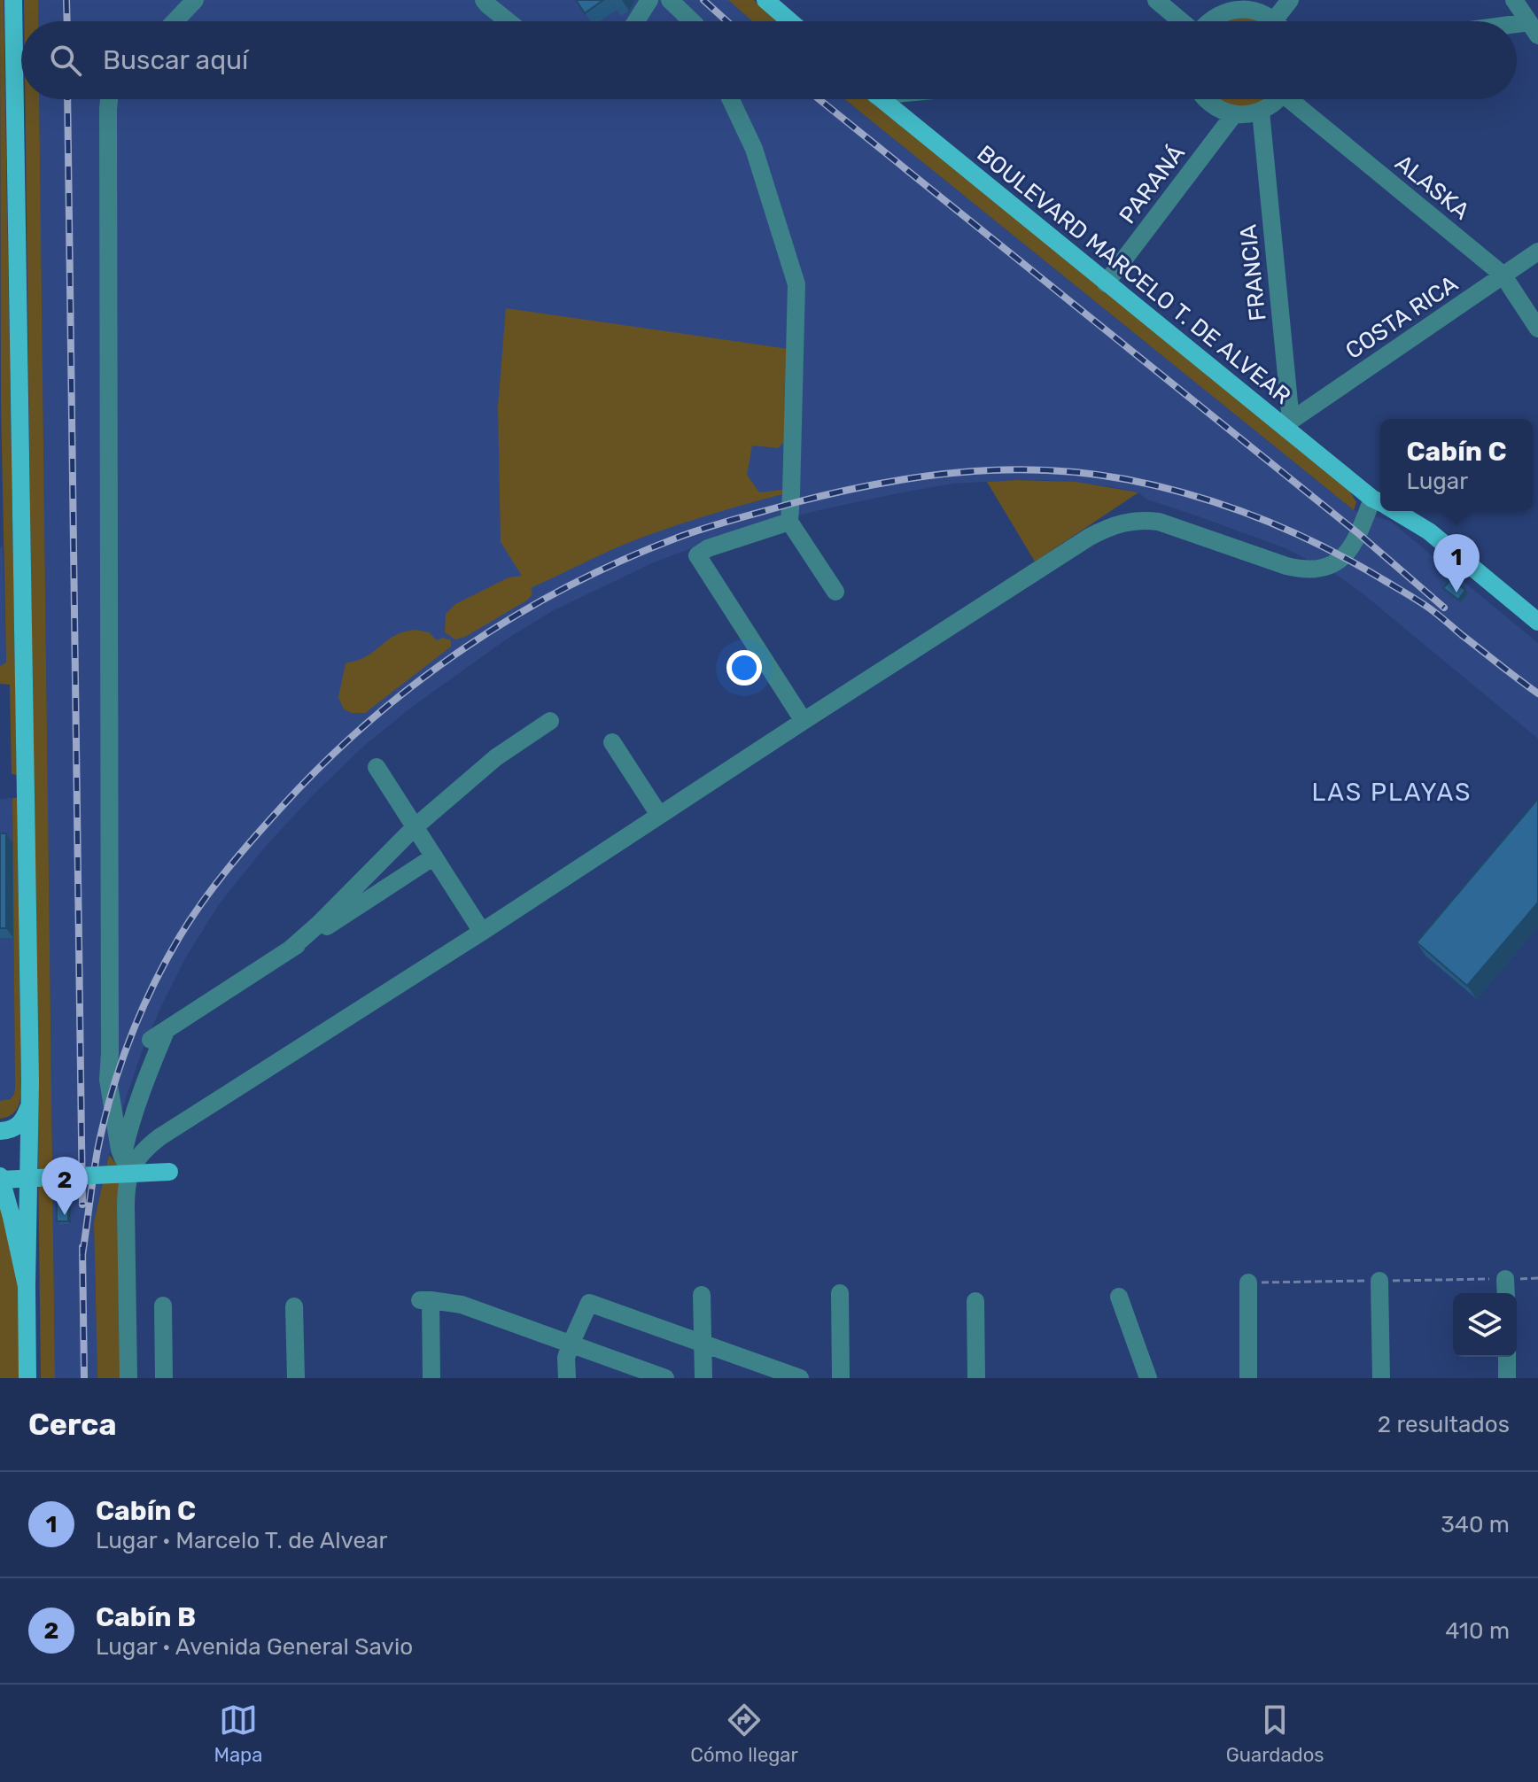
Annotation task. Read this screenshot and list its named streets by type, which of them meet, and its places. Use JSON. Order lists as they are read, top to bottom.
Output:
{
  "streets": {
    "main road": ["BOULEVARD MARCELO T. DE ALVEAR"],
    "street": [
      "PARANÁ",
      "ALASKA",
      "FRANCIA",
      "COSTA RICA"
    ]
  },
  "crossings": [
    ["PARANÁ", "BOULEVARD MARCELO T. DE ALVEAR"],
    ["ALASKA", "COSTA RICA"],
    ["FRANCIA", "BOULEVARD MARCELO T. DE ALVEAR"],
    ["FRANCIA", "COSTA RICA"],
    ["BOULEVARD MARCELO T. DE ALVEAR", "COSTA RICA"]
  ],
  "districts": ["LAS PLAYAS"],
  "page": {
    "search": "Buscar aquí",
    "popup": ["Cabín C", "Lugar"],
    "pins": ["1", "2"],
    "heading": ["Cerca", "2 resultados"],
    "list": [
      {
        "mark": "1",
        "name": "Cabín C",
        "note": "Lugar · Marcelo T. de Alvear",
        "value": "340 m"
      },
      {
        "mark": "2",
        "name": "Cabín B",
        "note": "Lugar · Avenida General Savio",
        "value": "410 m"
      }
    ],
    "nav": ["Mapa", "Cómo llegar", "Guardados"]
  }
}
